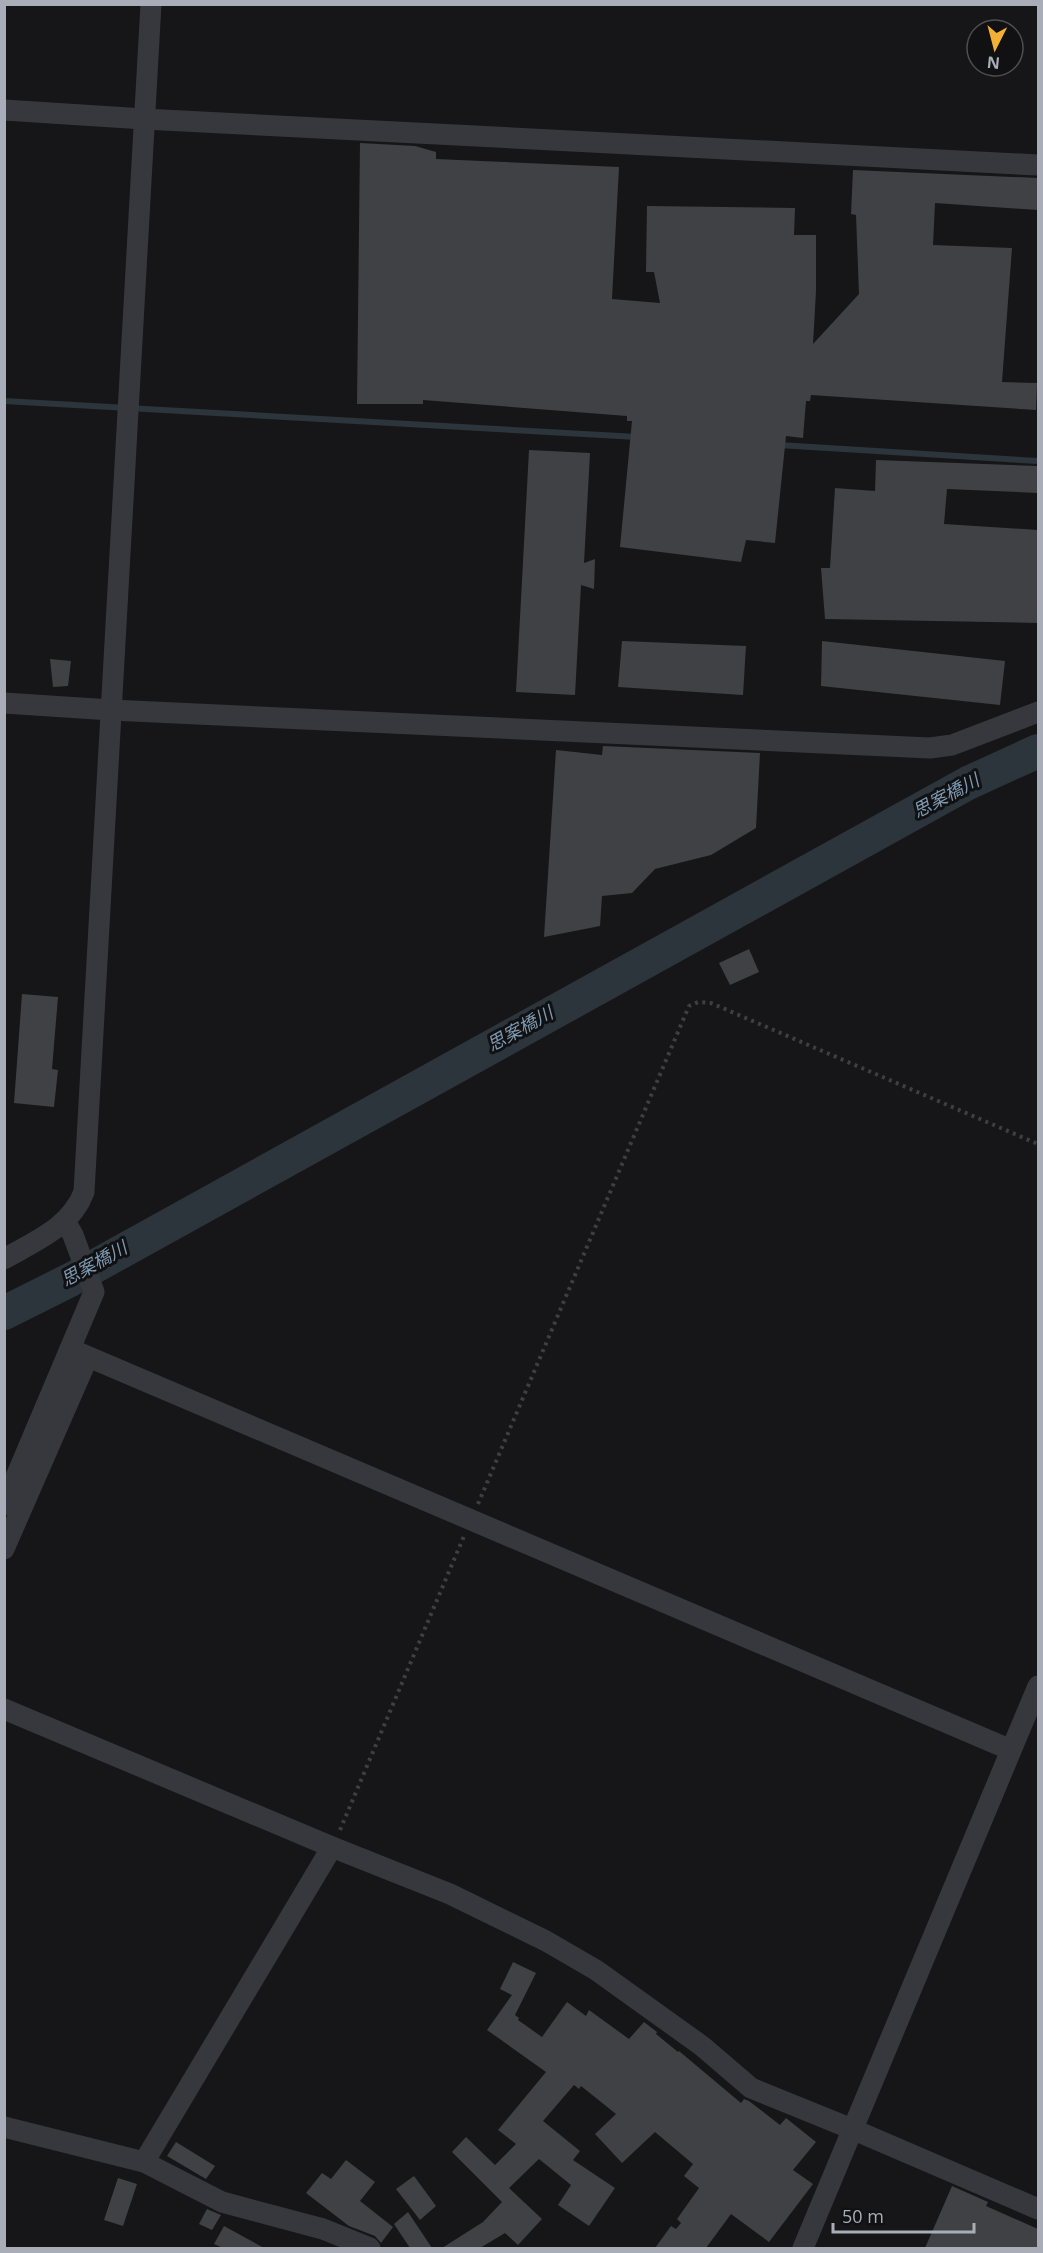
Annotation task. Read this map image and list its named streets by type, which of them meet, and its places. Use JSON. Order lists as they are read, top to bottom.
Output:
{
  "water": ["思案橋川"],
  "scale_bar": "50 m",
  "north": "bottom"
}
